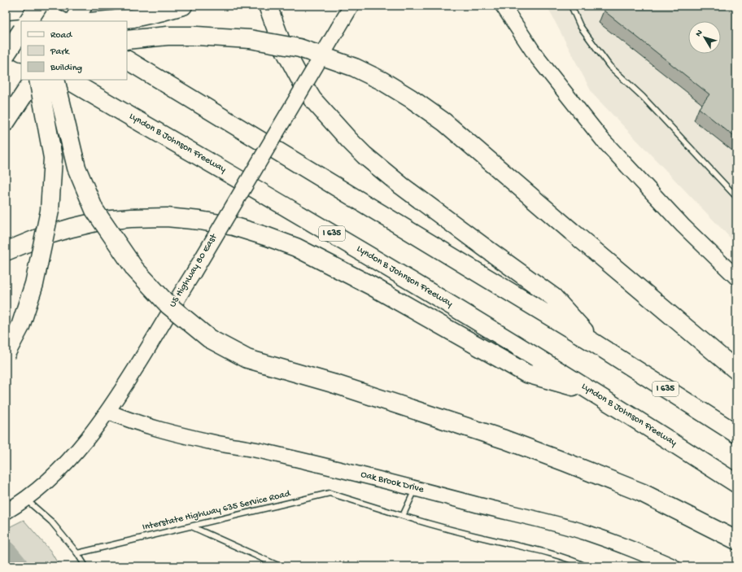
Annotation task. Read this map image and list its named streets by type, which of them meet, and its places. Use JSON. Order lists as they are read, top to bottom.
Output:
{
  "streets": {
    "highway": ["Lyndon B Johnson Freeway", "I 635"],
    "main road": ["US Highway 80 East", "Oak Brook Drive"],
    "lane": ["Interstate Highway 635 Service Road"]
  },
  "crossings": [
    ["US Highway 80 East", "Oak Brook Drive"]
  ],
  "legend": ["Road", "Park", "Building"],
  "north": "top left"
}
